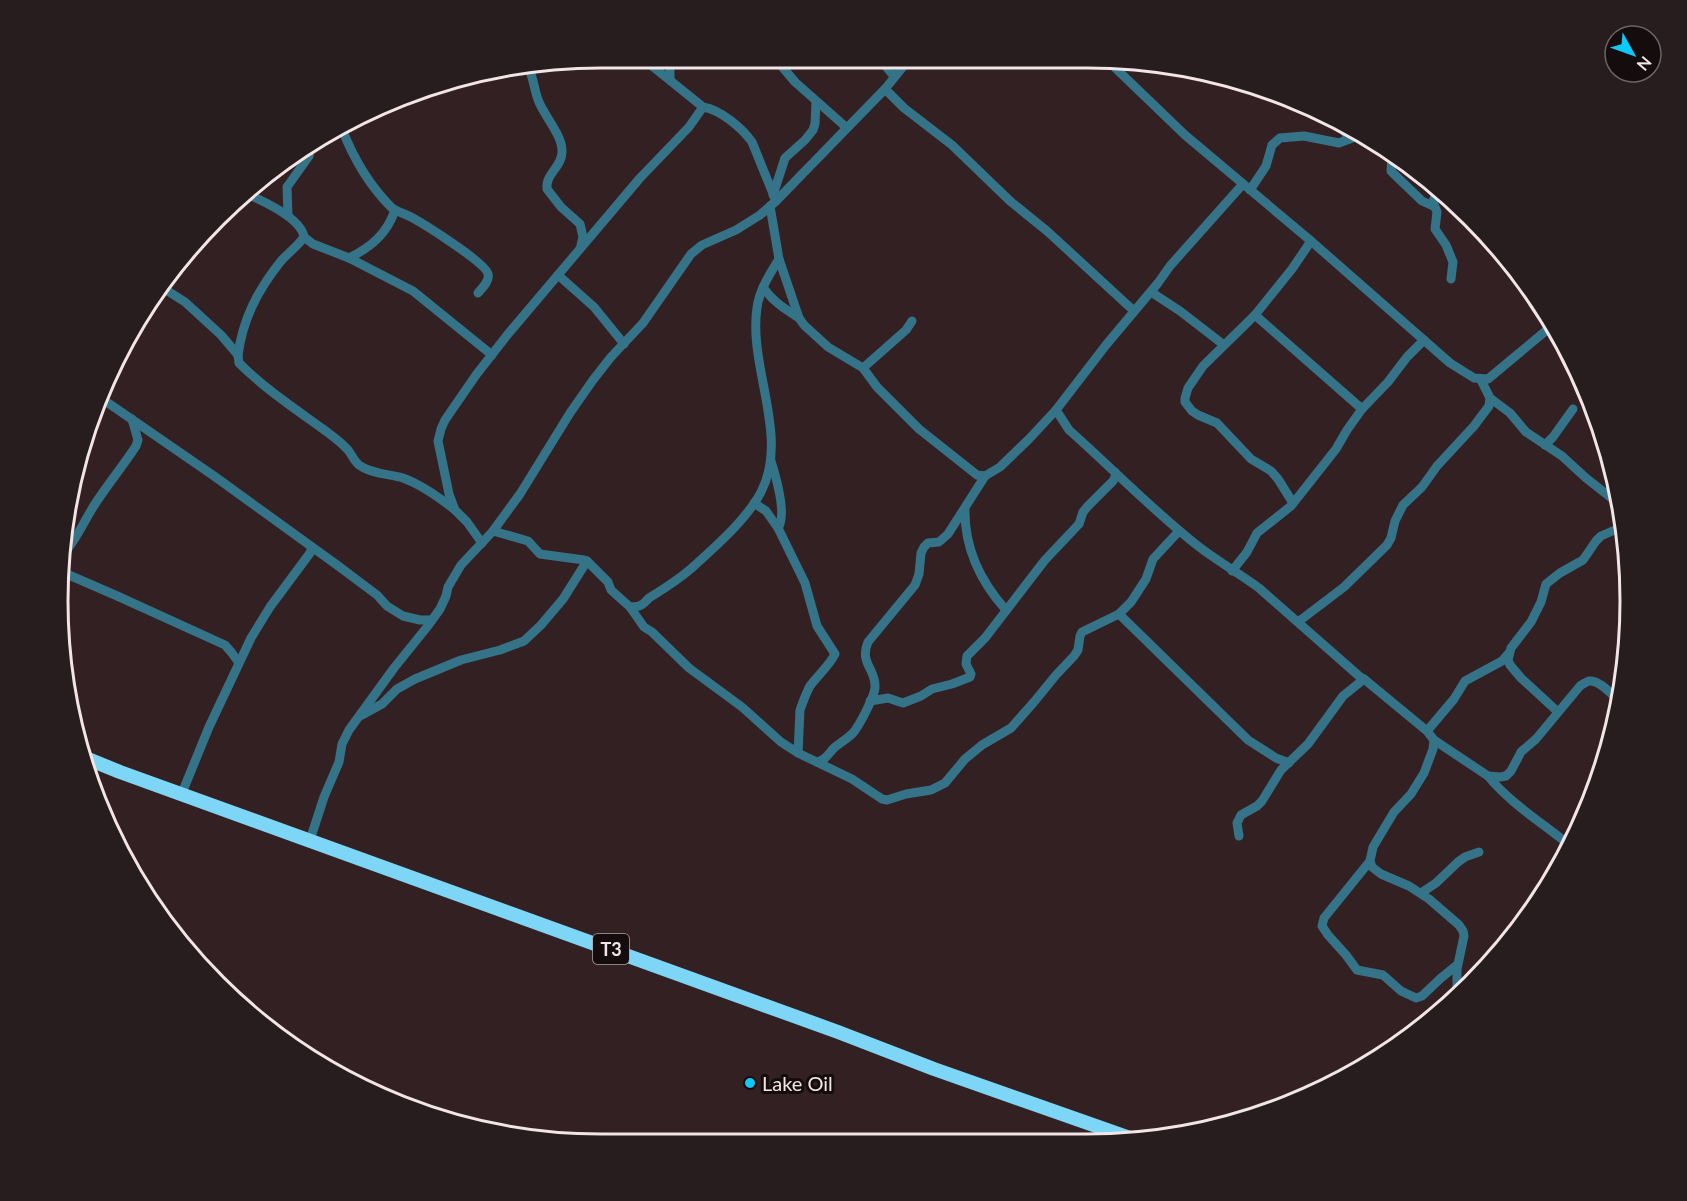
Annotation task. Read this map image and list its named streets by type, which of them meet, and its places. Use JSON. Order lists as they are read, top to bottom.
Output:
{
  "streets": {
    "highway": ["T3"]
  },
  "places": ["Lake Oil"],
  "north": "bottom right"
}
